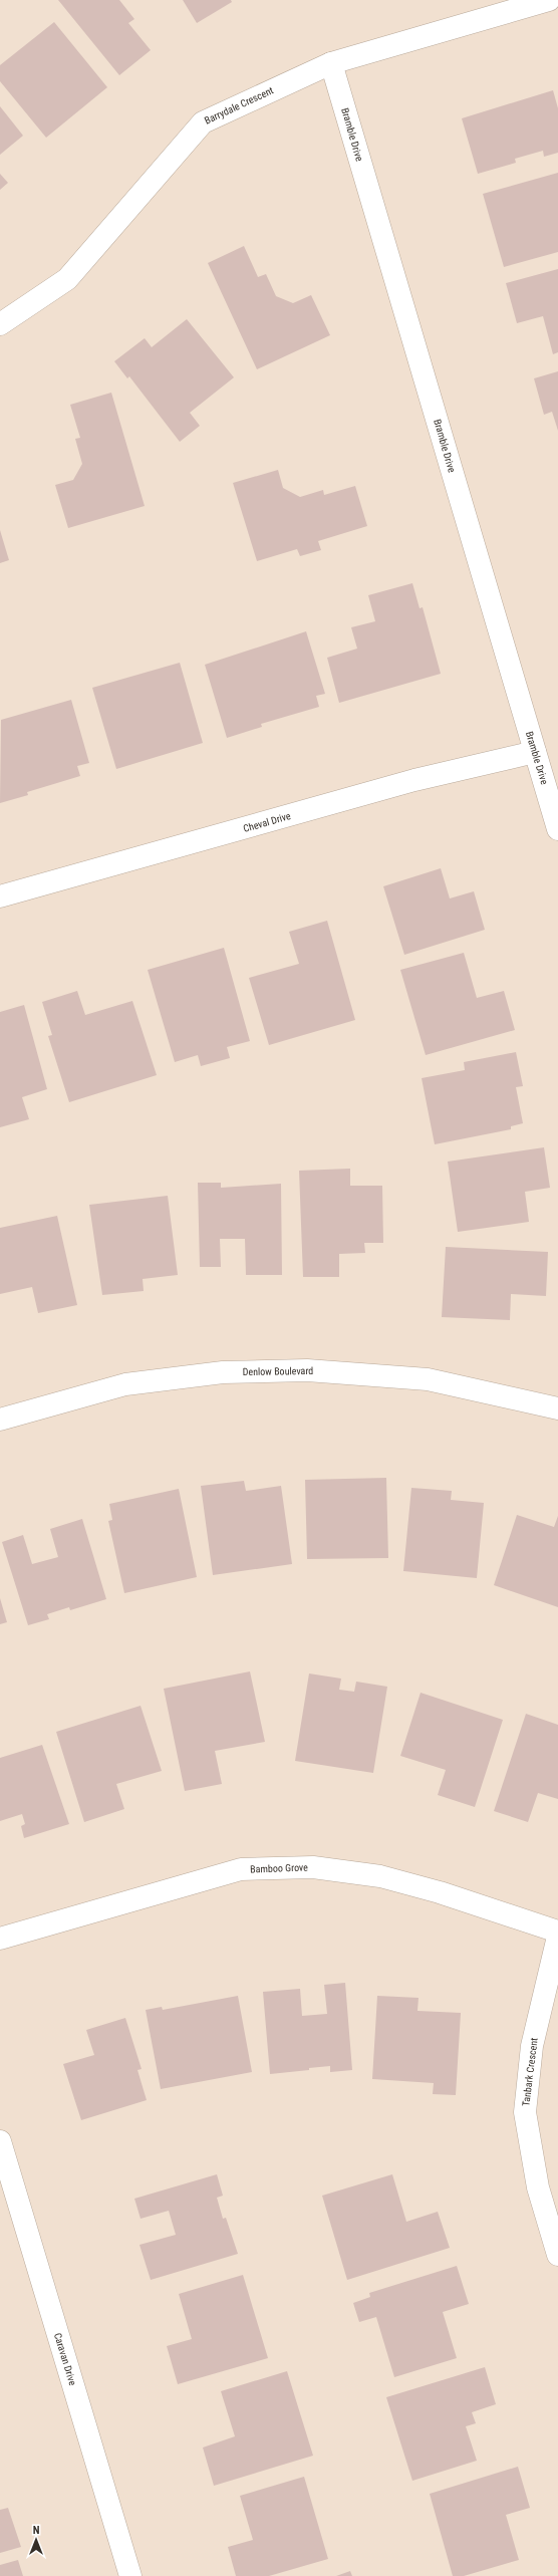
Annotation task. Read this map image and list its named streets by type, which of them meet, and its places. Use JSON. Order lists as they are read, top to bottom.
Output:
{
  "streets": {
    "street": [
      "Barrydale Crescent",
      "Bramble Drive",
      "Cheval Drive",
      "Denlow Boulevard",
      "Bamboo Grove",
      "Tanbark Crescent",
      "Caravan Drive"
    ]
  },
  "crossings": [
    ["Barrydale Crescent", "Bramble Drive"],
    ["Bramble Drive", "Cheval Drive"]
  ],
  "north": "top"
}
